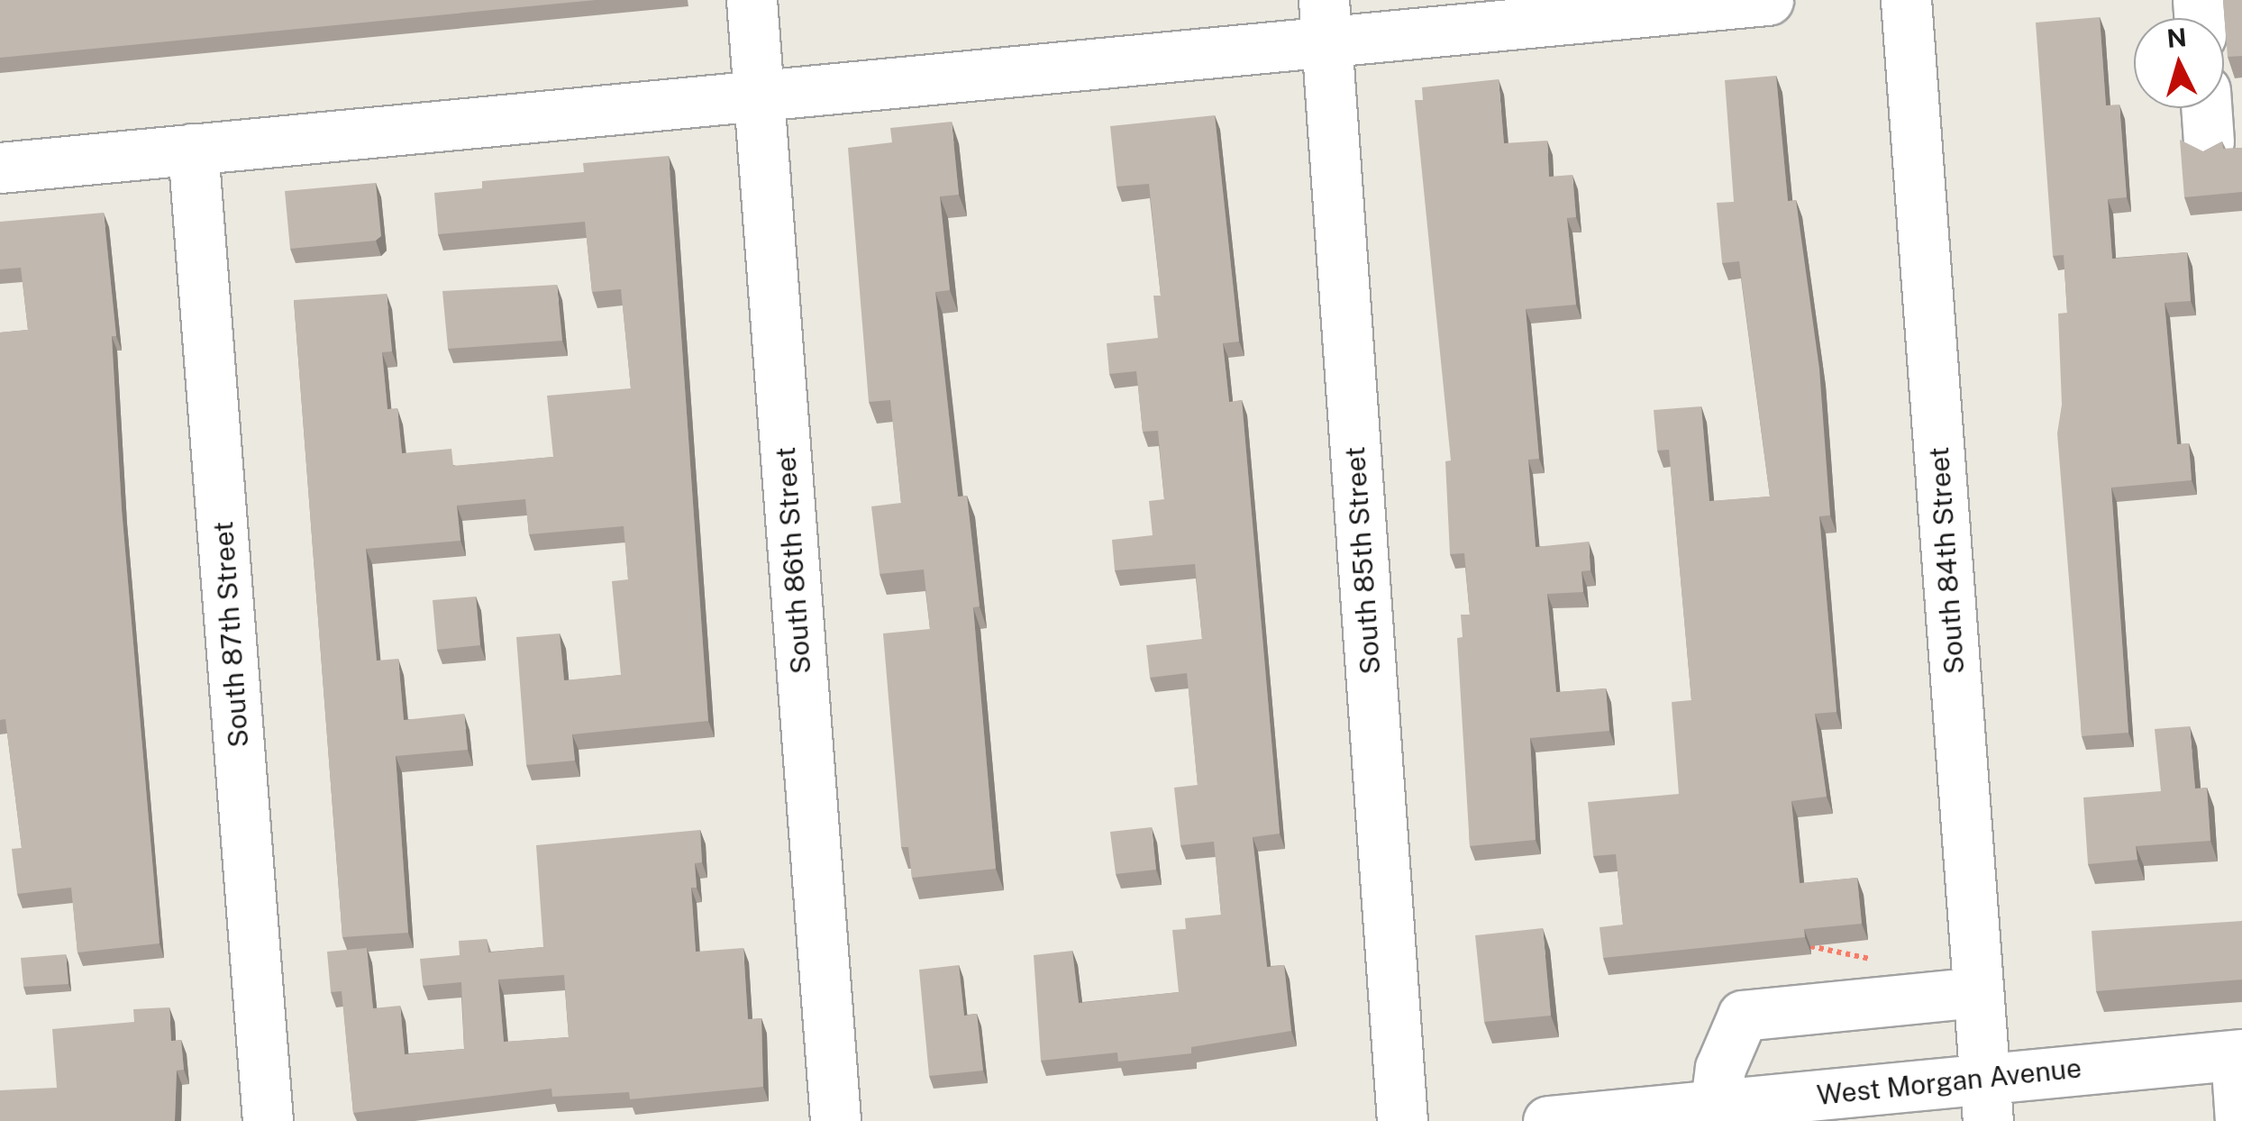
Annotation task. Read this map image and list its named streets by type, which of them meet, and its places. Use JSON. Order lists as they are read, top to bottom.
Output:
{
  "streets": {
    "street": [
      "South 86th Street",
      "South 85th Street",
      "South 84th Street",
      "South 87th Street",
      "West Morgan Avenue"
    ]
  },
  "crossings": [
    ["South 84th Street", "West Morgan Avenue"]
  ],
  "north": "top"
}
